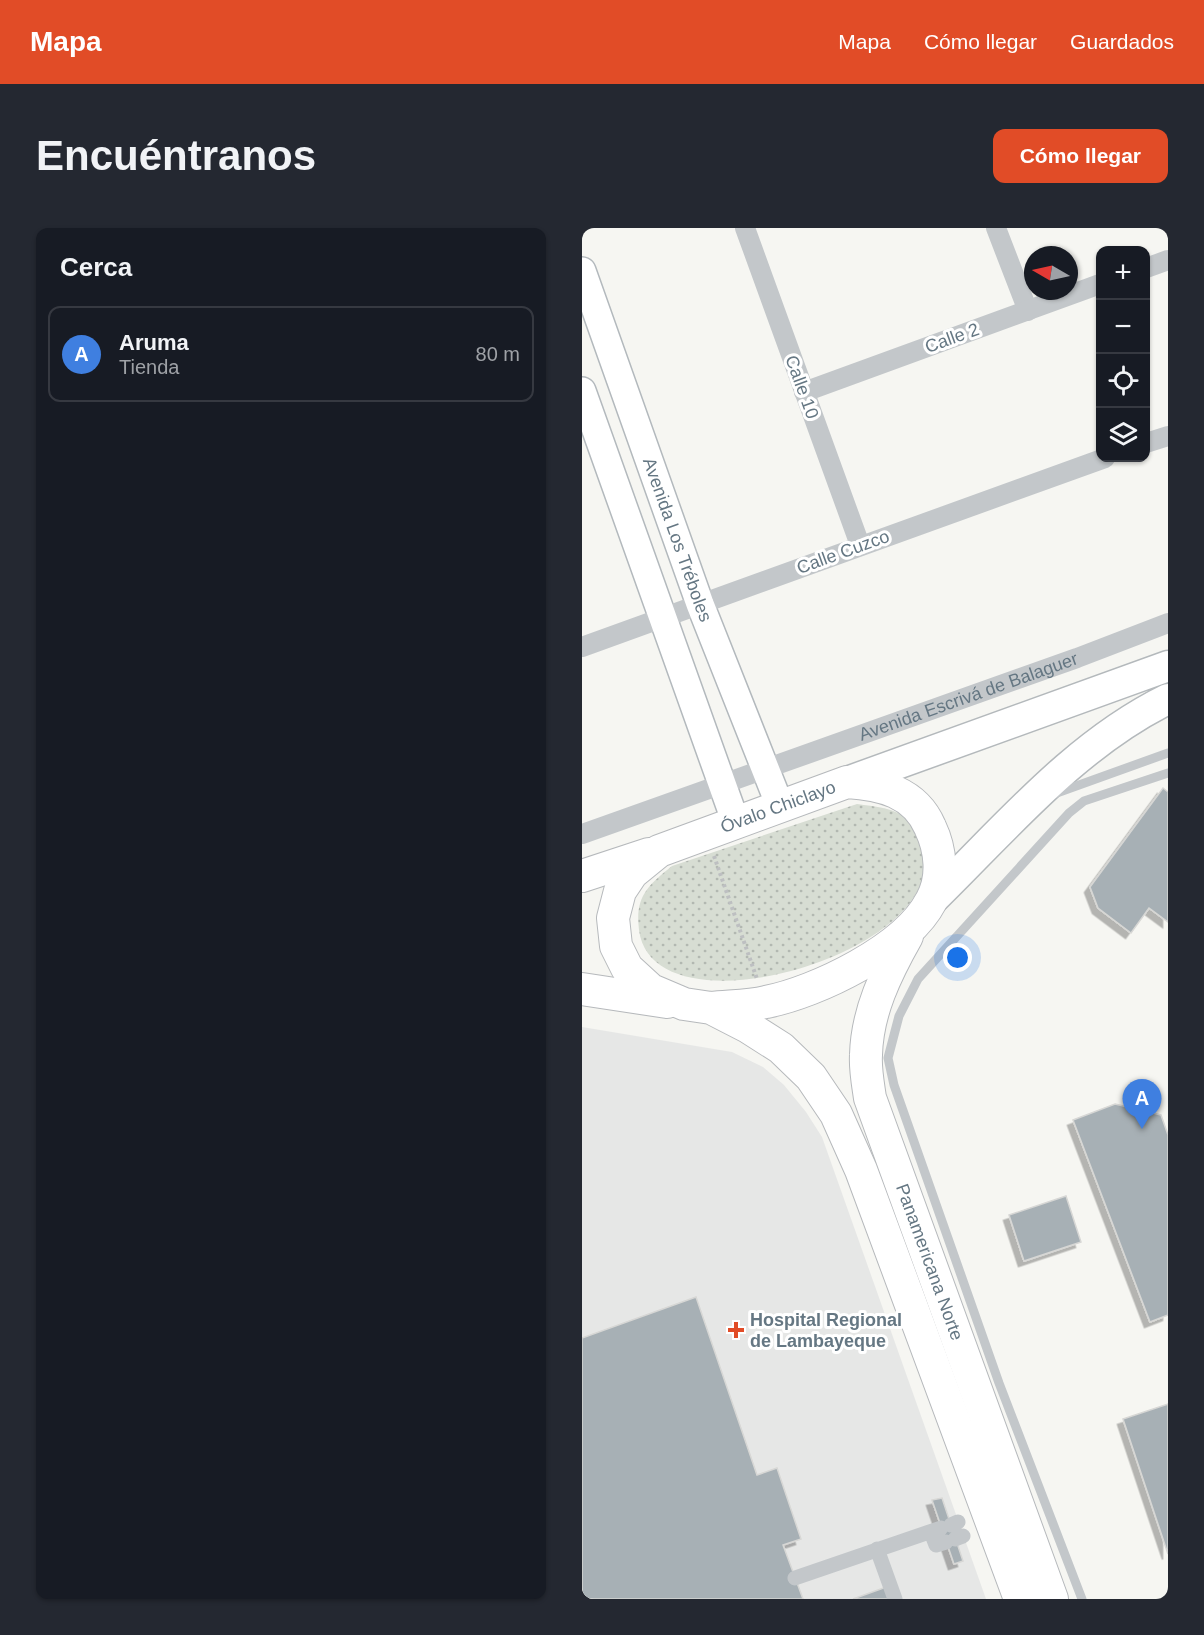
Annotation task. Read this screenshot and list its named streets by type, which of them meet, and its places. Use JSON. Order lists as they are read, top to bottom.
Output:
{
  "streets": {
    "highway": ["Óvalo Chiclayo", "Panamericana Norte"],
    "main road": ["Avenida Los Tréboles"],
    "street": [
      "Calle 2",
      "Calle 10",
      "Calle Cuzco",
      "Avenida Escrivá de Balaguer"
    ]
  },
  "crossings": [
    ["Calle 2", "Calle 10"],
    ["Calle 10", "Calle Cuzco"],
    ["Avenida Los Tréboles", "Calle Cuzco"],
    ["Avenida Los Tréboles", "Avenida Escrivá de Balaguer"],
    ["Avenida Los Tréboles", "Óvalo Chiclayo"],
    ["Óvalo Chiclayo", "Panamericana Norte"]
  ],
  "places": {
    "health": ["Hospital Regional de Lambayeque"]
  },
  "north": "left",
  "page": {
    "header": "Mapa",
    "nav": ["Mapa", "Cómo llegar", "Guardados"],
    "buttons": "Cómo llegar",
    "title": "Encuéntranos",
    "heading": "Cerca",
    "map_buttons": ["+", "−"],
    "list": [
      {
        "mark": "A",
        "name": "Aruma",
        "note": "Tienda",
        "value": "80 m"
      }
    ],
    "pins": "A"
  }
}
